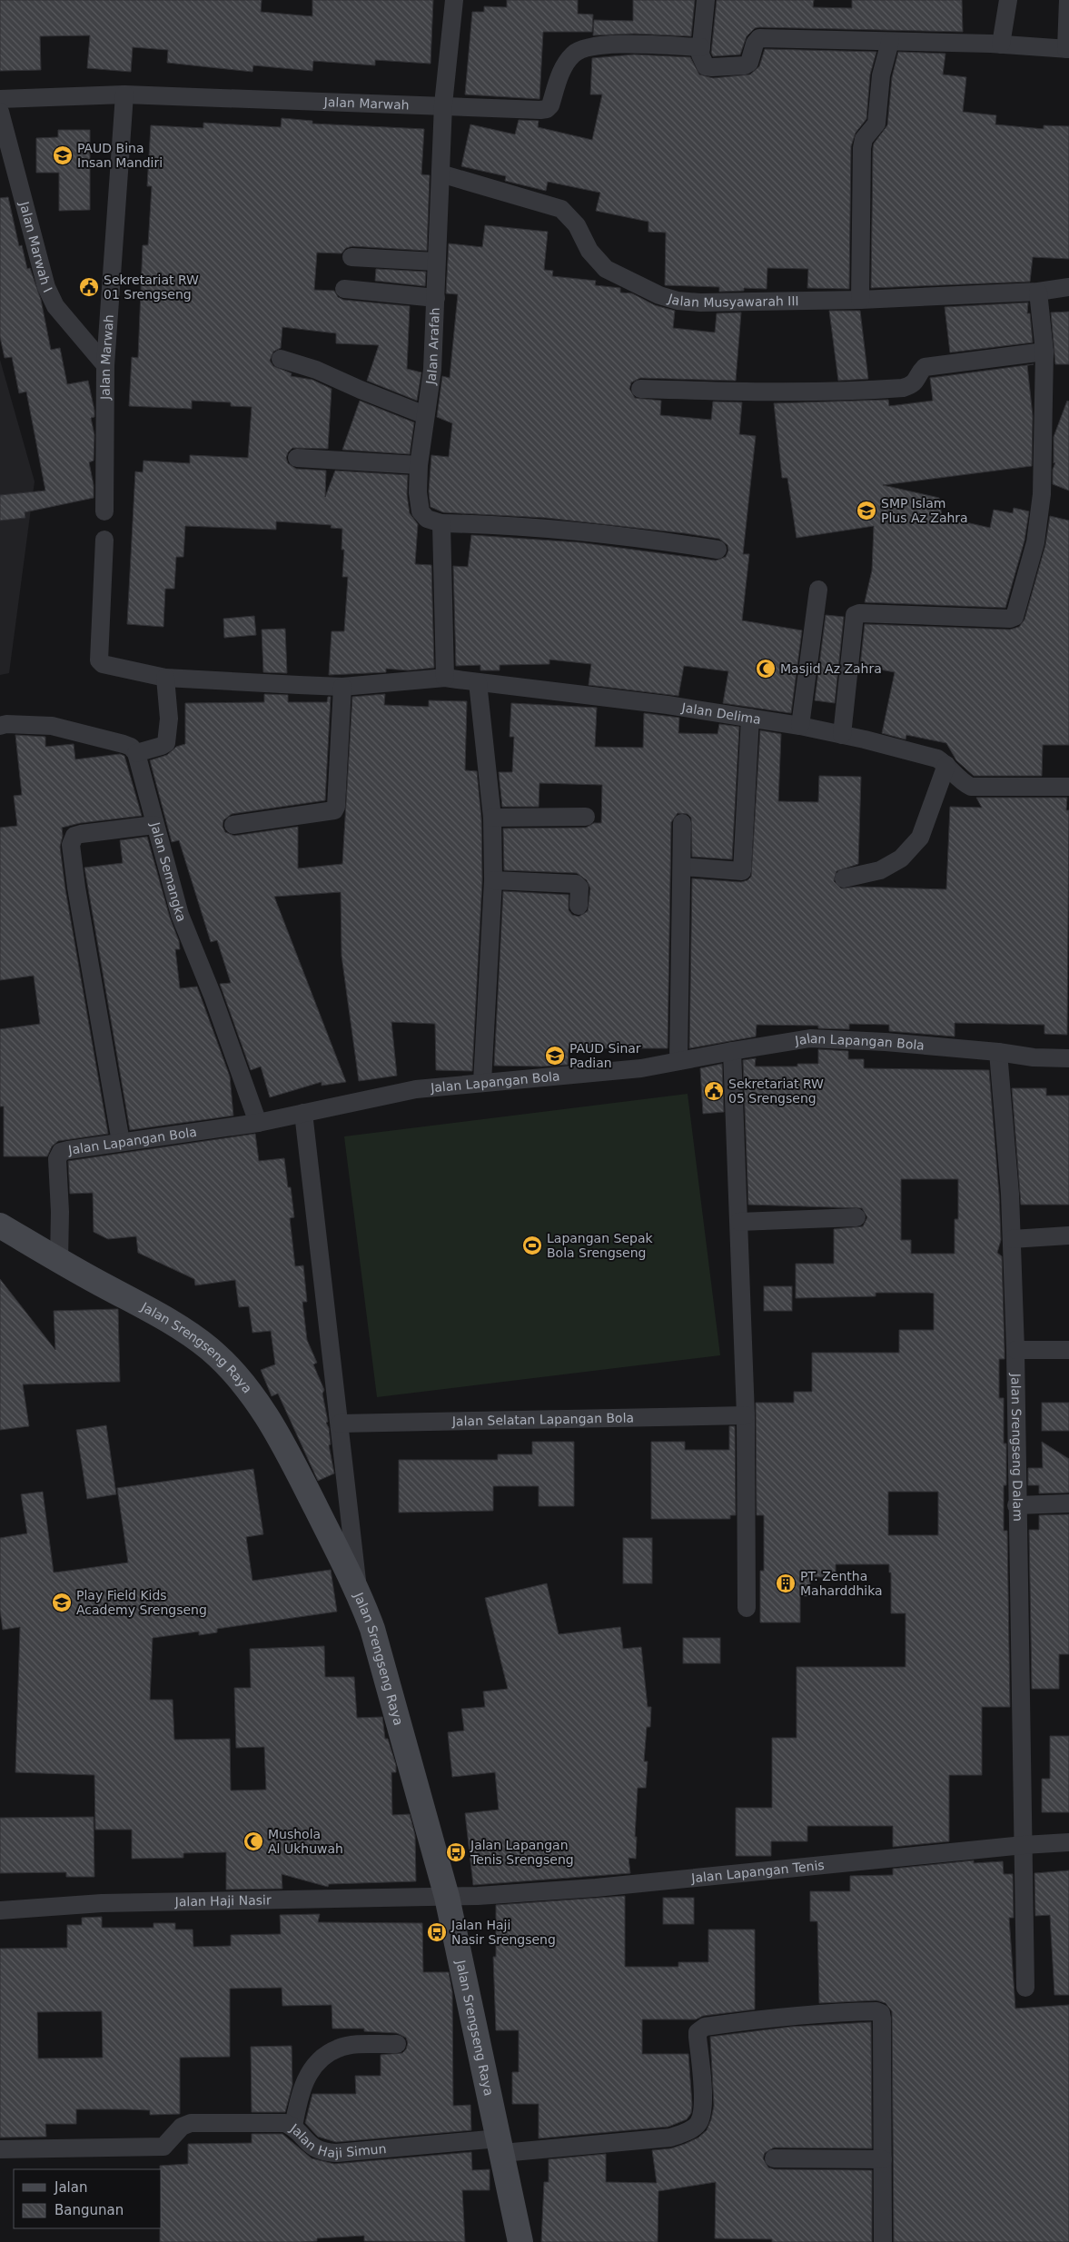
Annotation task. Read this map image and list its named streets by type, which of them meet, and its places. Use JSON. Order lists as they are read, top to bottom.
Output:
{
  "streets": {
    "main road": ["Jalan Srengseng Raya"],
    "street": [
      "Jalan Marwah",
      "Jalan Marwah I",
      "Jalan Musyawarah III",
      "Jalan Arafah",
      "Jalan Delima",
      "Jalan Semangka",
      "Jalan Lapangan Bola",
      "Jalan Selatan Lapangan Bola",
      "Jalan Srengseng Dalam",
      "Jalan Lapangan Tenis",
      "Jalan Haji Nasir",
      "Jalan Haji Simun"
    ]
  },
  "crossings": [
    ["Jalan Marwah", "Jalan Marwah I"],
    ["Jalan Marwah", "Jalan Arafah"],
    ["Jalan Musyawarah III", "Jalan Arafah"],
    ["Jalan Semangka", "Jalan Lapangan Bola"],
    ["Jalan Lapangan Bola", "Jalan Srengseng Raya"],
    ["Jalan Lapangan Bola", "Jalan Srengseng Dalam"],
    ["Jalan Srengseng Raya", "Jalan Lapangan Tenis"],
    ["Jalan Srengseng Raya", "Jalan Haji Nasir"],
    ["Jalan Srengseng Raya", "Jalan Haji Simun"],
    ["Jalan Srengseng Dalam", "Jalan Lapangan Tenis"],
    ["Jalan Lapangan Tenis", "Jalan Haji Nasir"]
  ],
  "places": {
    "school or university": [
      "PAUD Bina Insan Mandiri",
      "SMP Islam Plus Az Zahra",
      "PAUD Sinar Padian",
      "Play Field Kids Academy Srengseng"
    ],
    "public building": ["Sekretariat RW 01 Srengseng", "Sekretariat RW 05 Srengseng"],
    "mosque": ["Masjid Az Zahra", "Mushola Al Ukhuwah"],
    "sports": ["Lapangan Sepak Bola Srengseng"],
    "building": ["PT. Zentha Maharddhika"],
    "bus stop": ["Jalan Lapangan Tenis Srengseng", "Jalan Haji Nasir Srengseng"]
  },
  "legend": ["Jalan", "Bangunan"]
}
